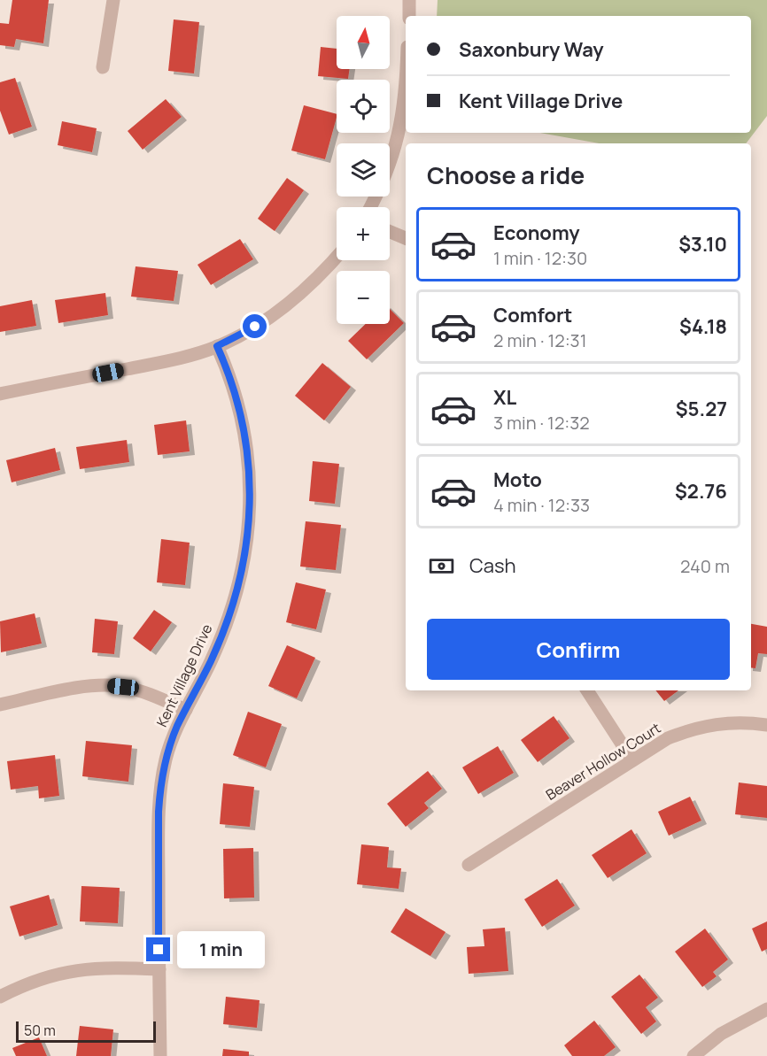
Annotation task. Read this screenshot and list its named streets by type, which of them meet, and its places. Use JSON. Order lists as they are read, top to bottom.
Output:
{
  "streets": {
    "street": ["Kent Village Drive", "Beaver Hollow Court"]
  },
  "scale_bar": "50 m",
  "north": "top",
  "page": {
    "map_buttons": ["+", "−"],
    "banner": ["Saxonbury Way", "Kent Village Drive"],
    "heading": "Choose a ride",
    "list": [
      {
        "name": "Economy",
        "note": "1 min · 12:30",
        "value": "$3.10"
      },
      {
        "name": "Comfort",
        "note": "2 min · 12:31",
        "value": "$4.18"
      },
      {
        "name": "XL",
        "note": "3 min · 12:32",
        "value": "$5.27"
      },
      {
        "name": "Moto",
        "note": "4 min · 12:33",
        "value": "$2.76"
      }
    ],
    "pay": ["Cash", "240 m"],
    "buttons": "Confirm",
    "bubble": "1 min",
    "scale": "50 m"
  }
}
